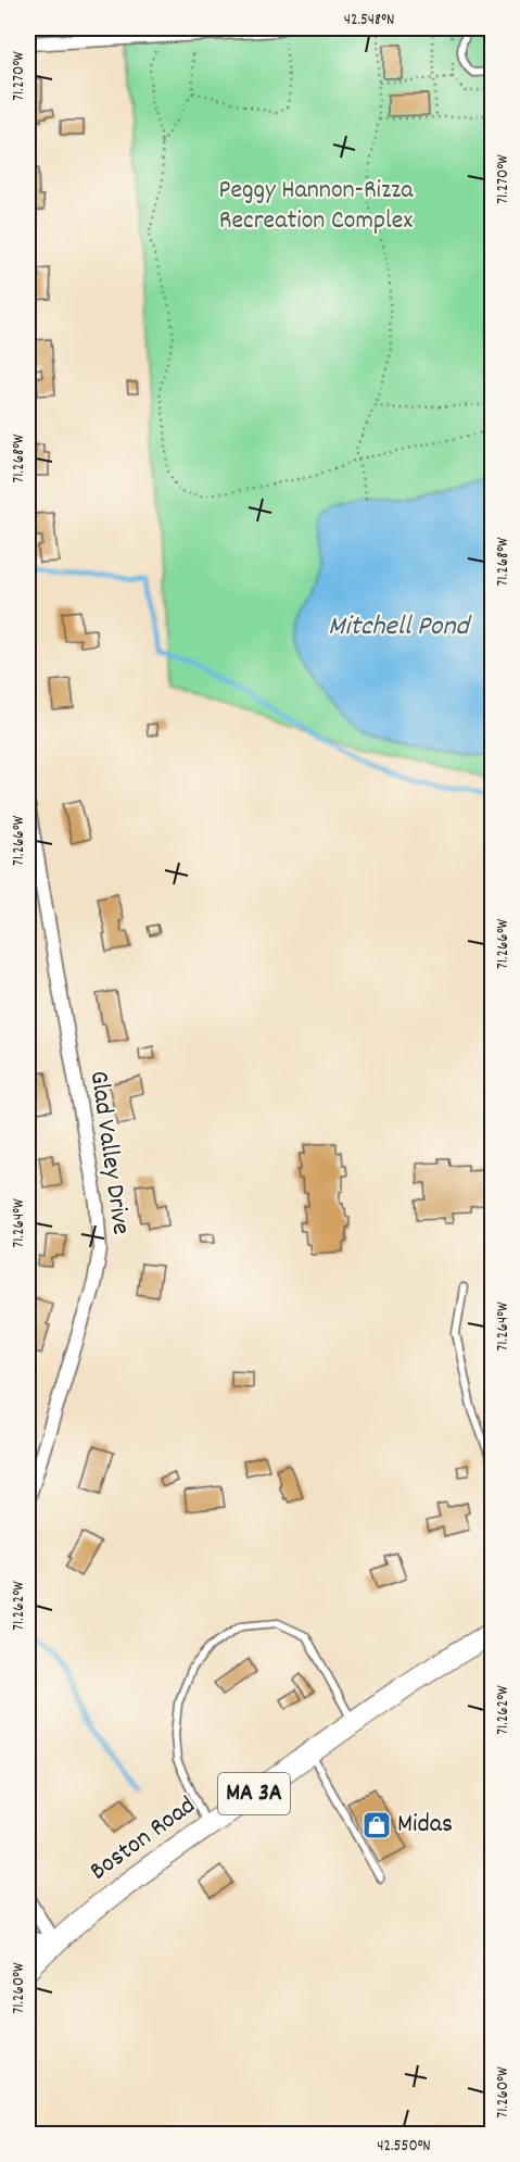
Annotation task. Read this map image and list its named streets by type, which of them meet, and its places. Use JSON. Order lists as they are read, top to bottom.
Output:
{
  "streets": {
    "main road": ["MA 3A", "Boston Road"],
    "street": ["Glad Valley Drive"]
  },
  "water": ["Mitchell Pond"],
  "parks": ["Peggy Hannon-Rizza Recreation Complex"],
  "places": {
    "shop": ["Midas"]
  },
  "coordinates": [
    "42.548°N",
    "71.270°W",
    "71.268°W",
    "71.266°W",
    "71.264°W",
    "71.262°W",
    "71.260°W",
    "42.550°N"
  ]
}
